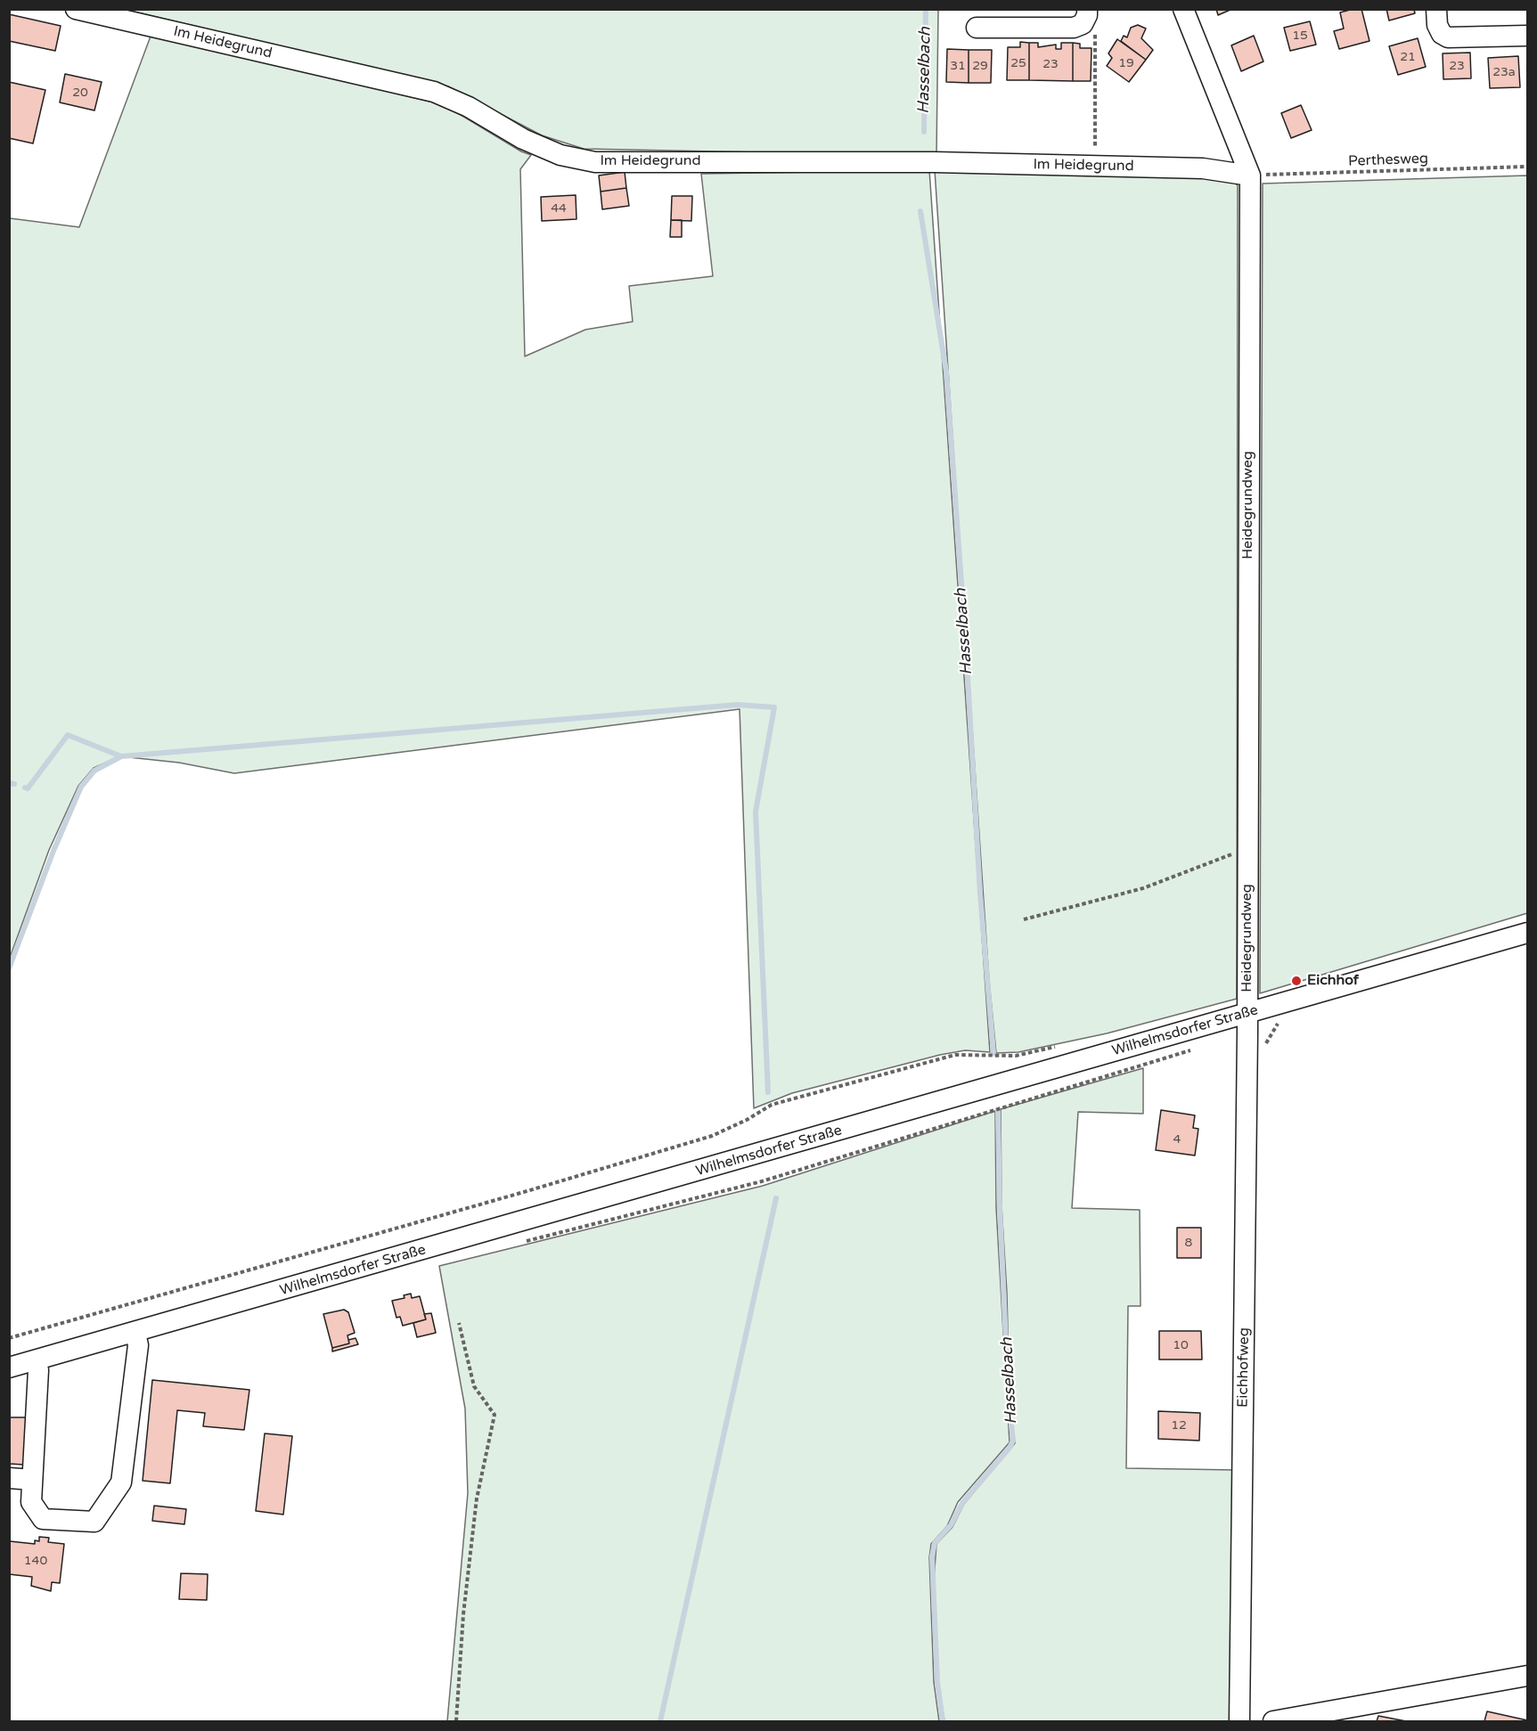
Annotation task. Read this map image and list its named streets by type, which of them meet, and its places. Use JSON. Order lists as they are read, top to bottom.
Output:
{
  "streets": {
    "street": [
      "Im Heidegrund",
      "Heidegrundweg",
      "Wilhelmsdorfer Straße",
      "Eichhofweg"
    ],
    "path": ["Perthesweg"]
  },
  "crossings": [
    ["Im Heidegrund", "Perthesweg"],
    ["Im Heidegrund", "Heidegrundweg"],
    ["Perthesweg", "Heidegrundweg"],
    ["Heidegrundweg", "Wilhelmsdorfer Straße"],
    ["Heidegrundweg", "Eichhofweg"],
    ["Wilhelmsdorfer Straße", "Eichhofweg"]
  ],
  "water": ["Hasselbach"],
  "places": ["Eichhof"],
  "house_numbers": [
    "15",
    "21",
    "25",
    "19",
    "23",
    "31",
    "29",
    "23",
    "23a",
    "20",
    "44",
    "4",
    "8",
    "10",
    "12",
    "140"
  ]
}
